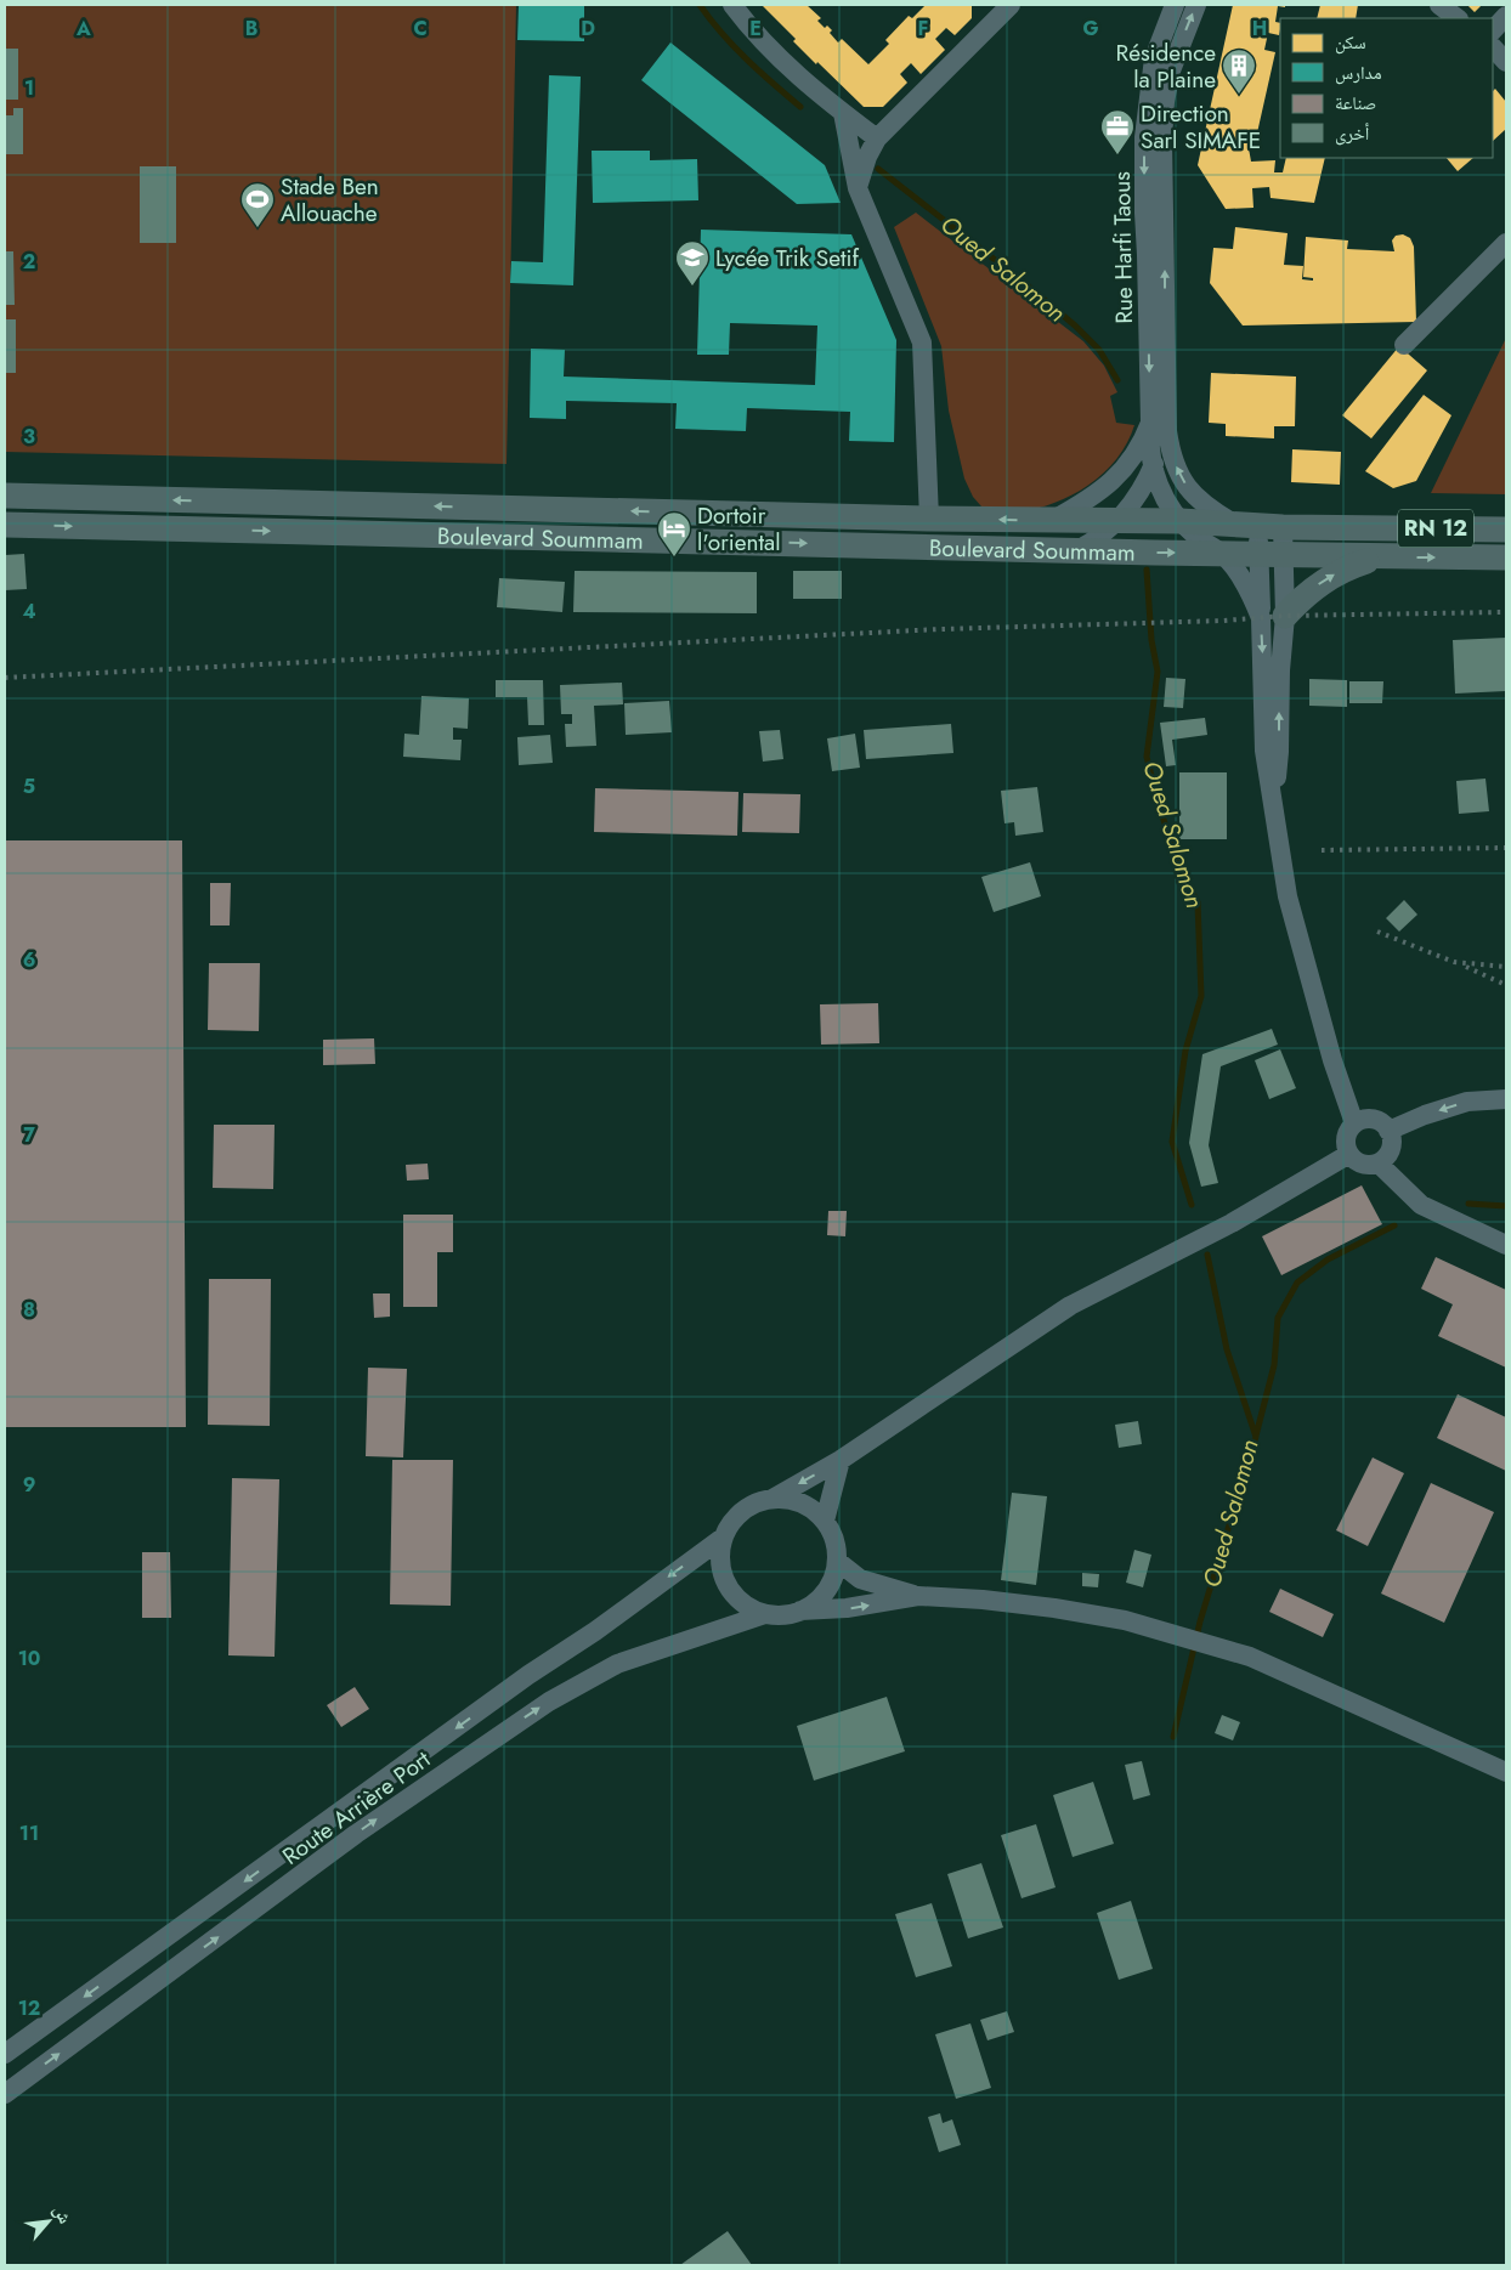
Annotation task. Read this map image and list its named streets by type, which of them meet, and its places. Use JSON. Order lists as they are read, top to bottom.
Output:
{
  "streets": {
    "main road": ["RN 12", "Boulevard Soummam"],
    "street": ["Rue Harfi Taous", "Route Arrière Port"]
  },
  "crossings": [
    ["Rue Harfi Taous", "Boulevard Soummam"],
    ["RN 12", "Boulevard Soummam"]
  ],
  "water": ["Oued Salomon"],
  "places": {
    "building": ["Résidence la Plaine"],
    "office": ["Direction Sarl SIMAFE"],
    "sports": ["Stade Ben Allouache"],
    "school or university": ["Lycée Trik Setif"],
    "hotel": ["Dortoir l'oriental"]
  },
  "legend": [
    "سكن",
    "مدارس",
    "صناعة",
    "أخرى"
  ],
  "north": "top right",
  "grid": {
    "columns": [
      "A",
      "B",
      "C",
      "D",
      "E",
      "F",
      "G",
      "H"
    ],
    "rows": [
      "1",
      "2",
      "3",
      "4",
      "5",
      "6",
      "7",
      "8",
      "9",
      "10",
      "11",
      "12"
    ]
  }
}
